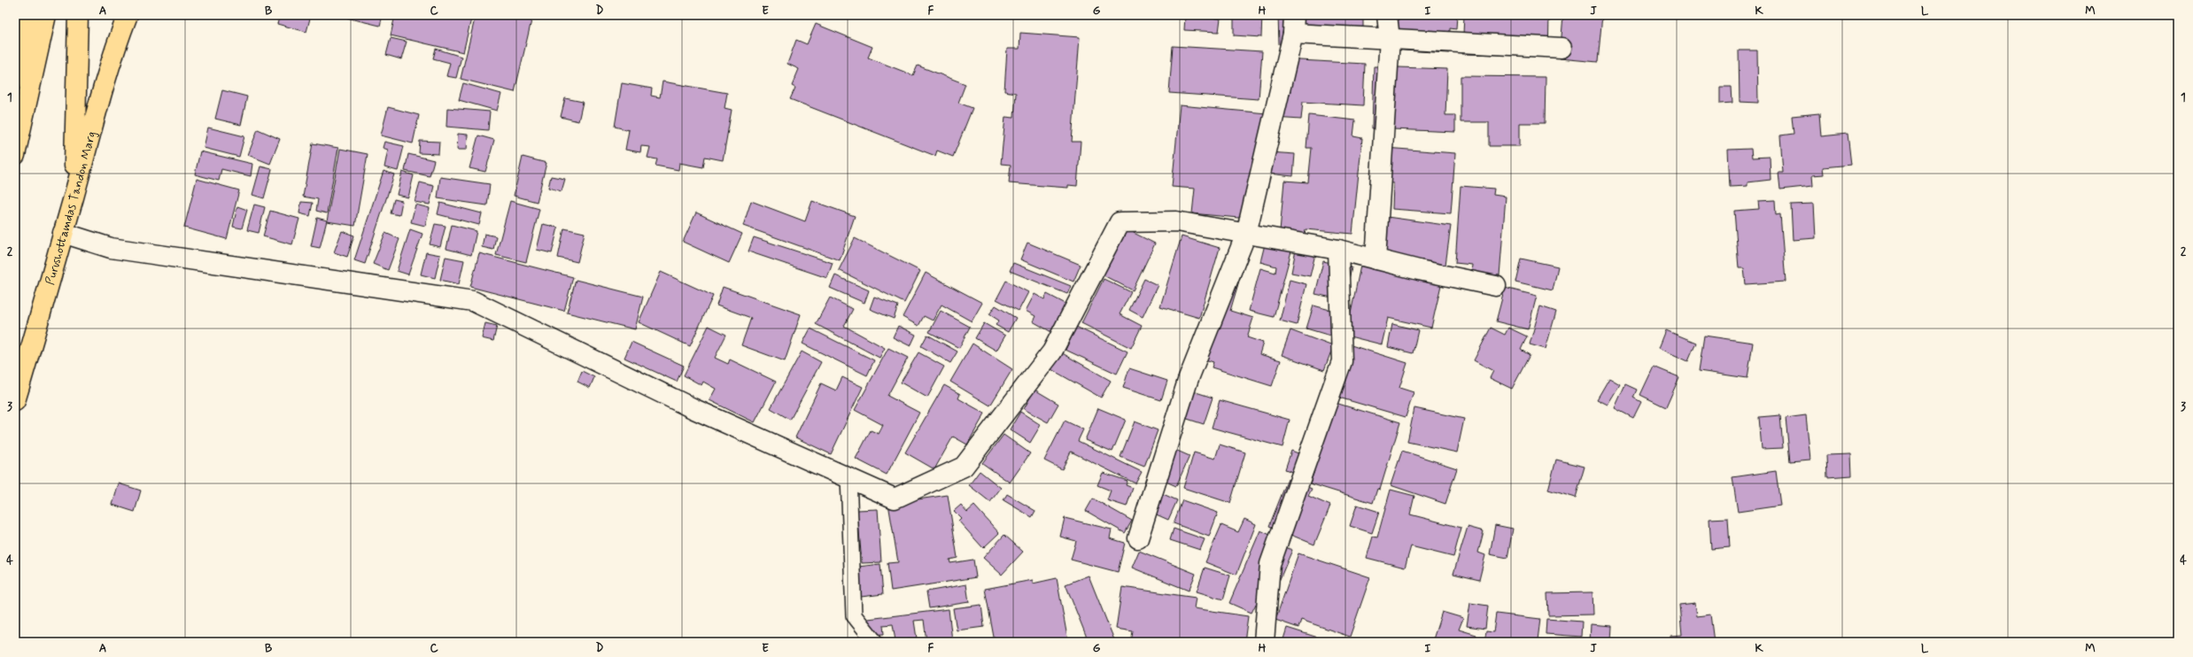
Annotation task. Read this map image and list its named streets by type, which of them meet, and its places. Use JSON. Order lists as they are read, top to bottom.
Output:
{
  "streets": {
    "main road": ["Purushottamdas Tandon Marg"]
  },
  "grid": {
    "columns": [
      "A",
      "B",
      "C",
      "D",
      "E",
      "F",
      "G",
      "H",
      "I",
      "J",
      "K",
      "L",
      "M"
    ],
    "rows": [
      "1",
      "2",
      "3",
      "4"
    ]
  }
}
